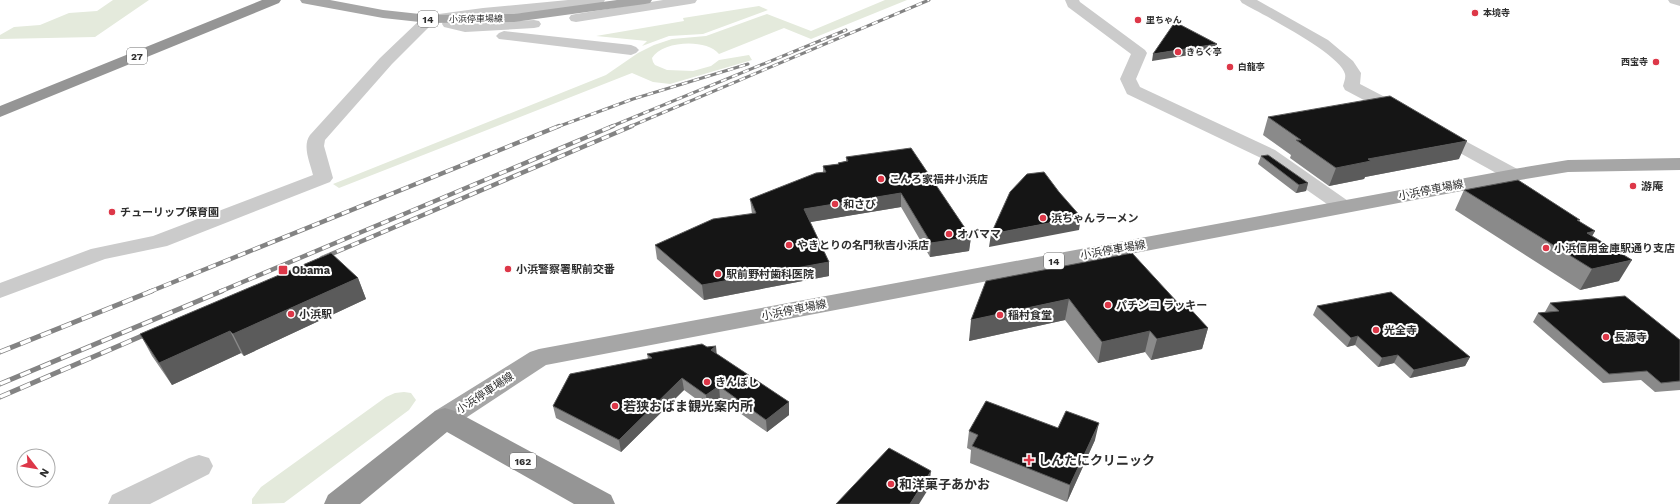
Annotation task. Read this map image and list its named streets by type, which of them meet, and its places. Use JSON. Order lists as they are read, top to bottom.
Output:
{
  "streets": {
    "highway": ["27", "162"],
    "main road": ["14", "小浜停車場線"]
  },
  "crossings": [
    ["小浜停車場線", "162"]
  ],
  "places": {
    "other": [
      "本境寺",
      "里ちゃん",
      "きらく亭",
      "西宝寺",
      "白龍亭",
      "こんろ家福井小浜店",
      "游庵",
      "和さび",
      "チューリップ保育園",
      "浜ちゃんラーメン",
      "オバママ",
      "やきとりの名門秋吉小浜店",
      "小浜信用金庫駅通り支店",
      "小浜警察署駅前交番",
      "駅前野村歯科医院",
      "パチンコ ラッキー",
      "小浜駅",
      "稲村食堂",
      "光全寺",
      "長源寺",
      "きんぼし",
      "若狭おばま観光案内所",
      "和洋菓子あかお"
    ],
    "transit": ["Obama"],
    "health": ["しんたにクリニック"]
  },
  "north": "bottom right"
}
